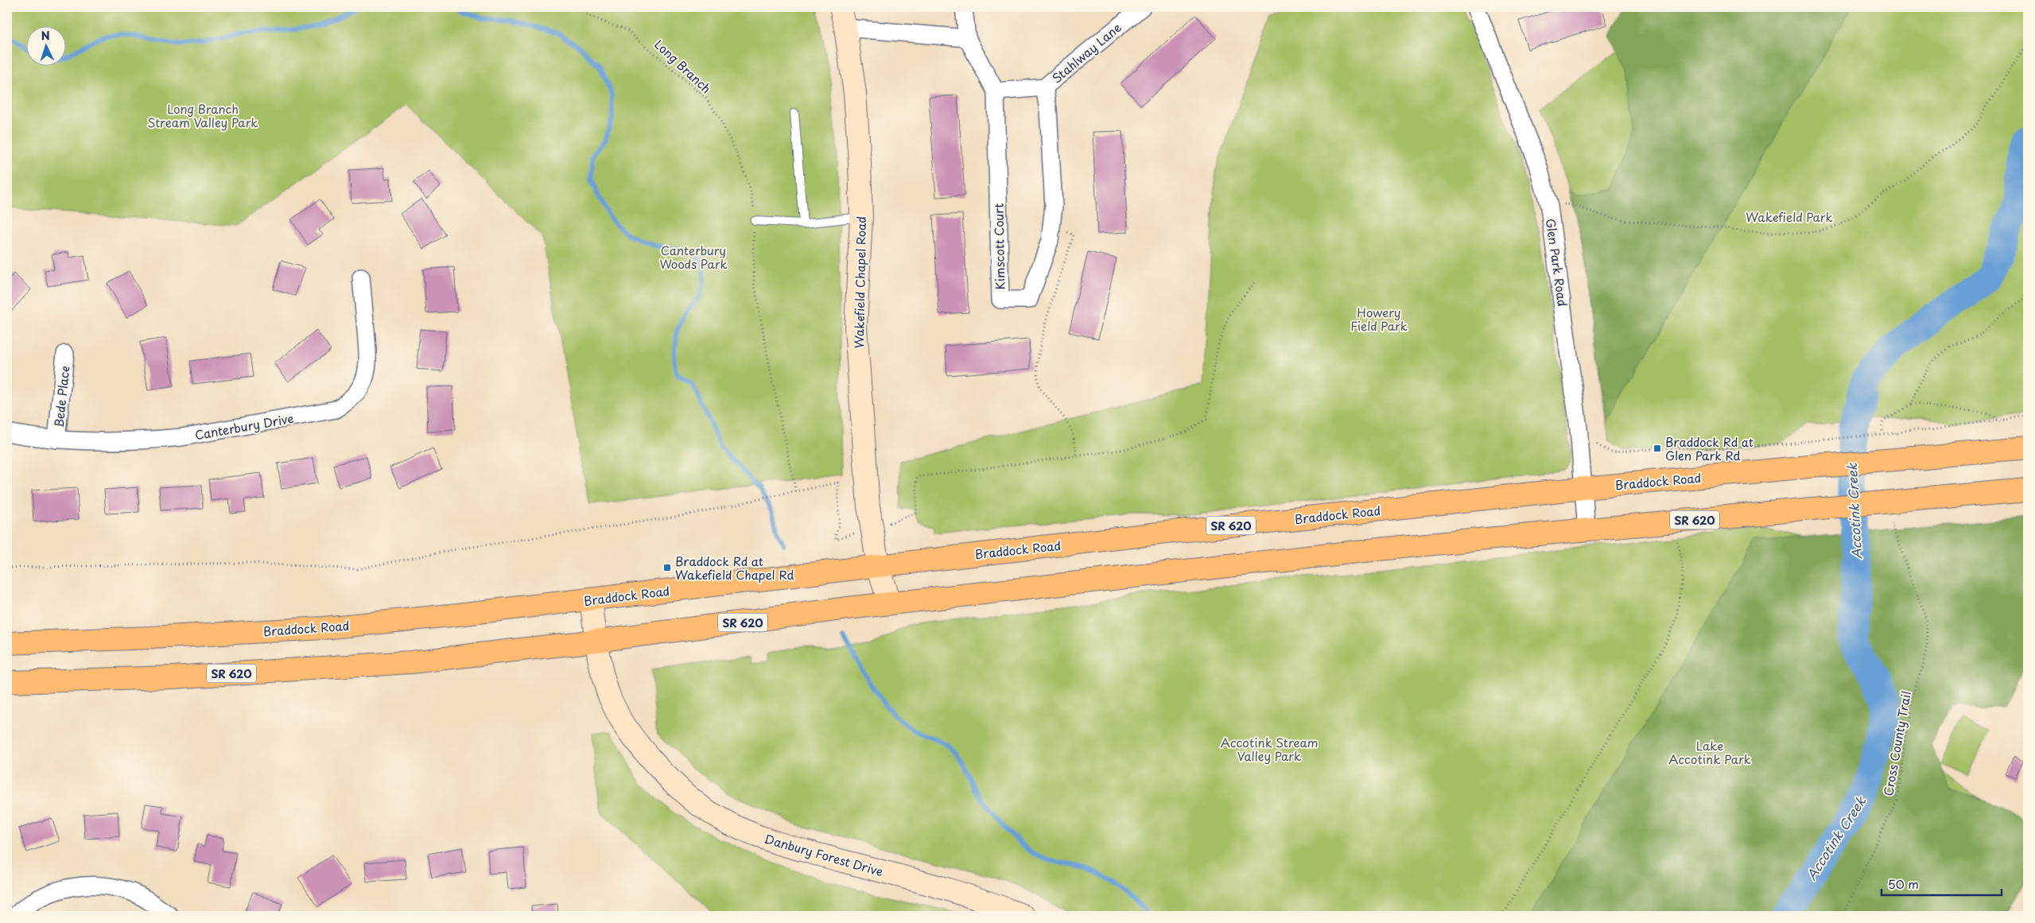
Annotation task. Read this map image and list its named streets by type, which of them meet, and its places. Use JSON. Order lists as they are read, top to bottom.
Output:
{
  "streets": {
    "main road": [
      "Wakefield Chapel Road",
      "Braddock Road",
      "SR 620",
      "Danbury Forest Drive"
    ],
    "street": [
      "Stahlway Lane",
      "Kimscott Court",
      "Glen Park Road",
      "Bede Place",
      "Canterbury Drive"
    ],
    "path": ["Long Branch", "Cross County Trail"]
  },
  "crossings": [
    ["Stahlway Lane", "Kimscott Court"],
    ["Glen Park Road", "Braddock Road"],
    ["Glen Park Road", "SR 620"],
    ["Wakefield Chapel Road", "Braddock Road"],
    ["Wakefield Chapel Road", "SR 620"],
    ["Bede Place", "Canterbury Drive"],
    ["Braddock Road", "Danbury Forest Drive"],
    ["SR 620", "Danbury Forest Drive"]
  ],
  "water": ["Accotink Creek"],
  "parks": [
    "Long Branch Stream Valley Park",
    "Wakefield Park",
    "Canterbury Woods Park",
    "Howery Field Park",
    "Accotink Stream Valley Park",
    "Lake Accotink Park"
  ],
  "places": {
    "transit": ["Braddock Rd at Glen Park Rd", "Braddock Rd at Wakefield Chapel Rd"]
  },
  "scale_bar": "50 m",
  "north": "top"
}
